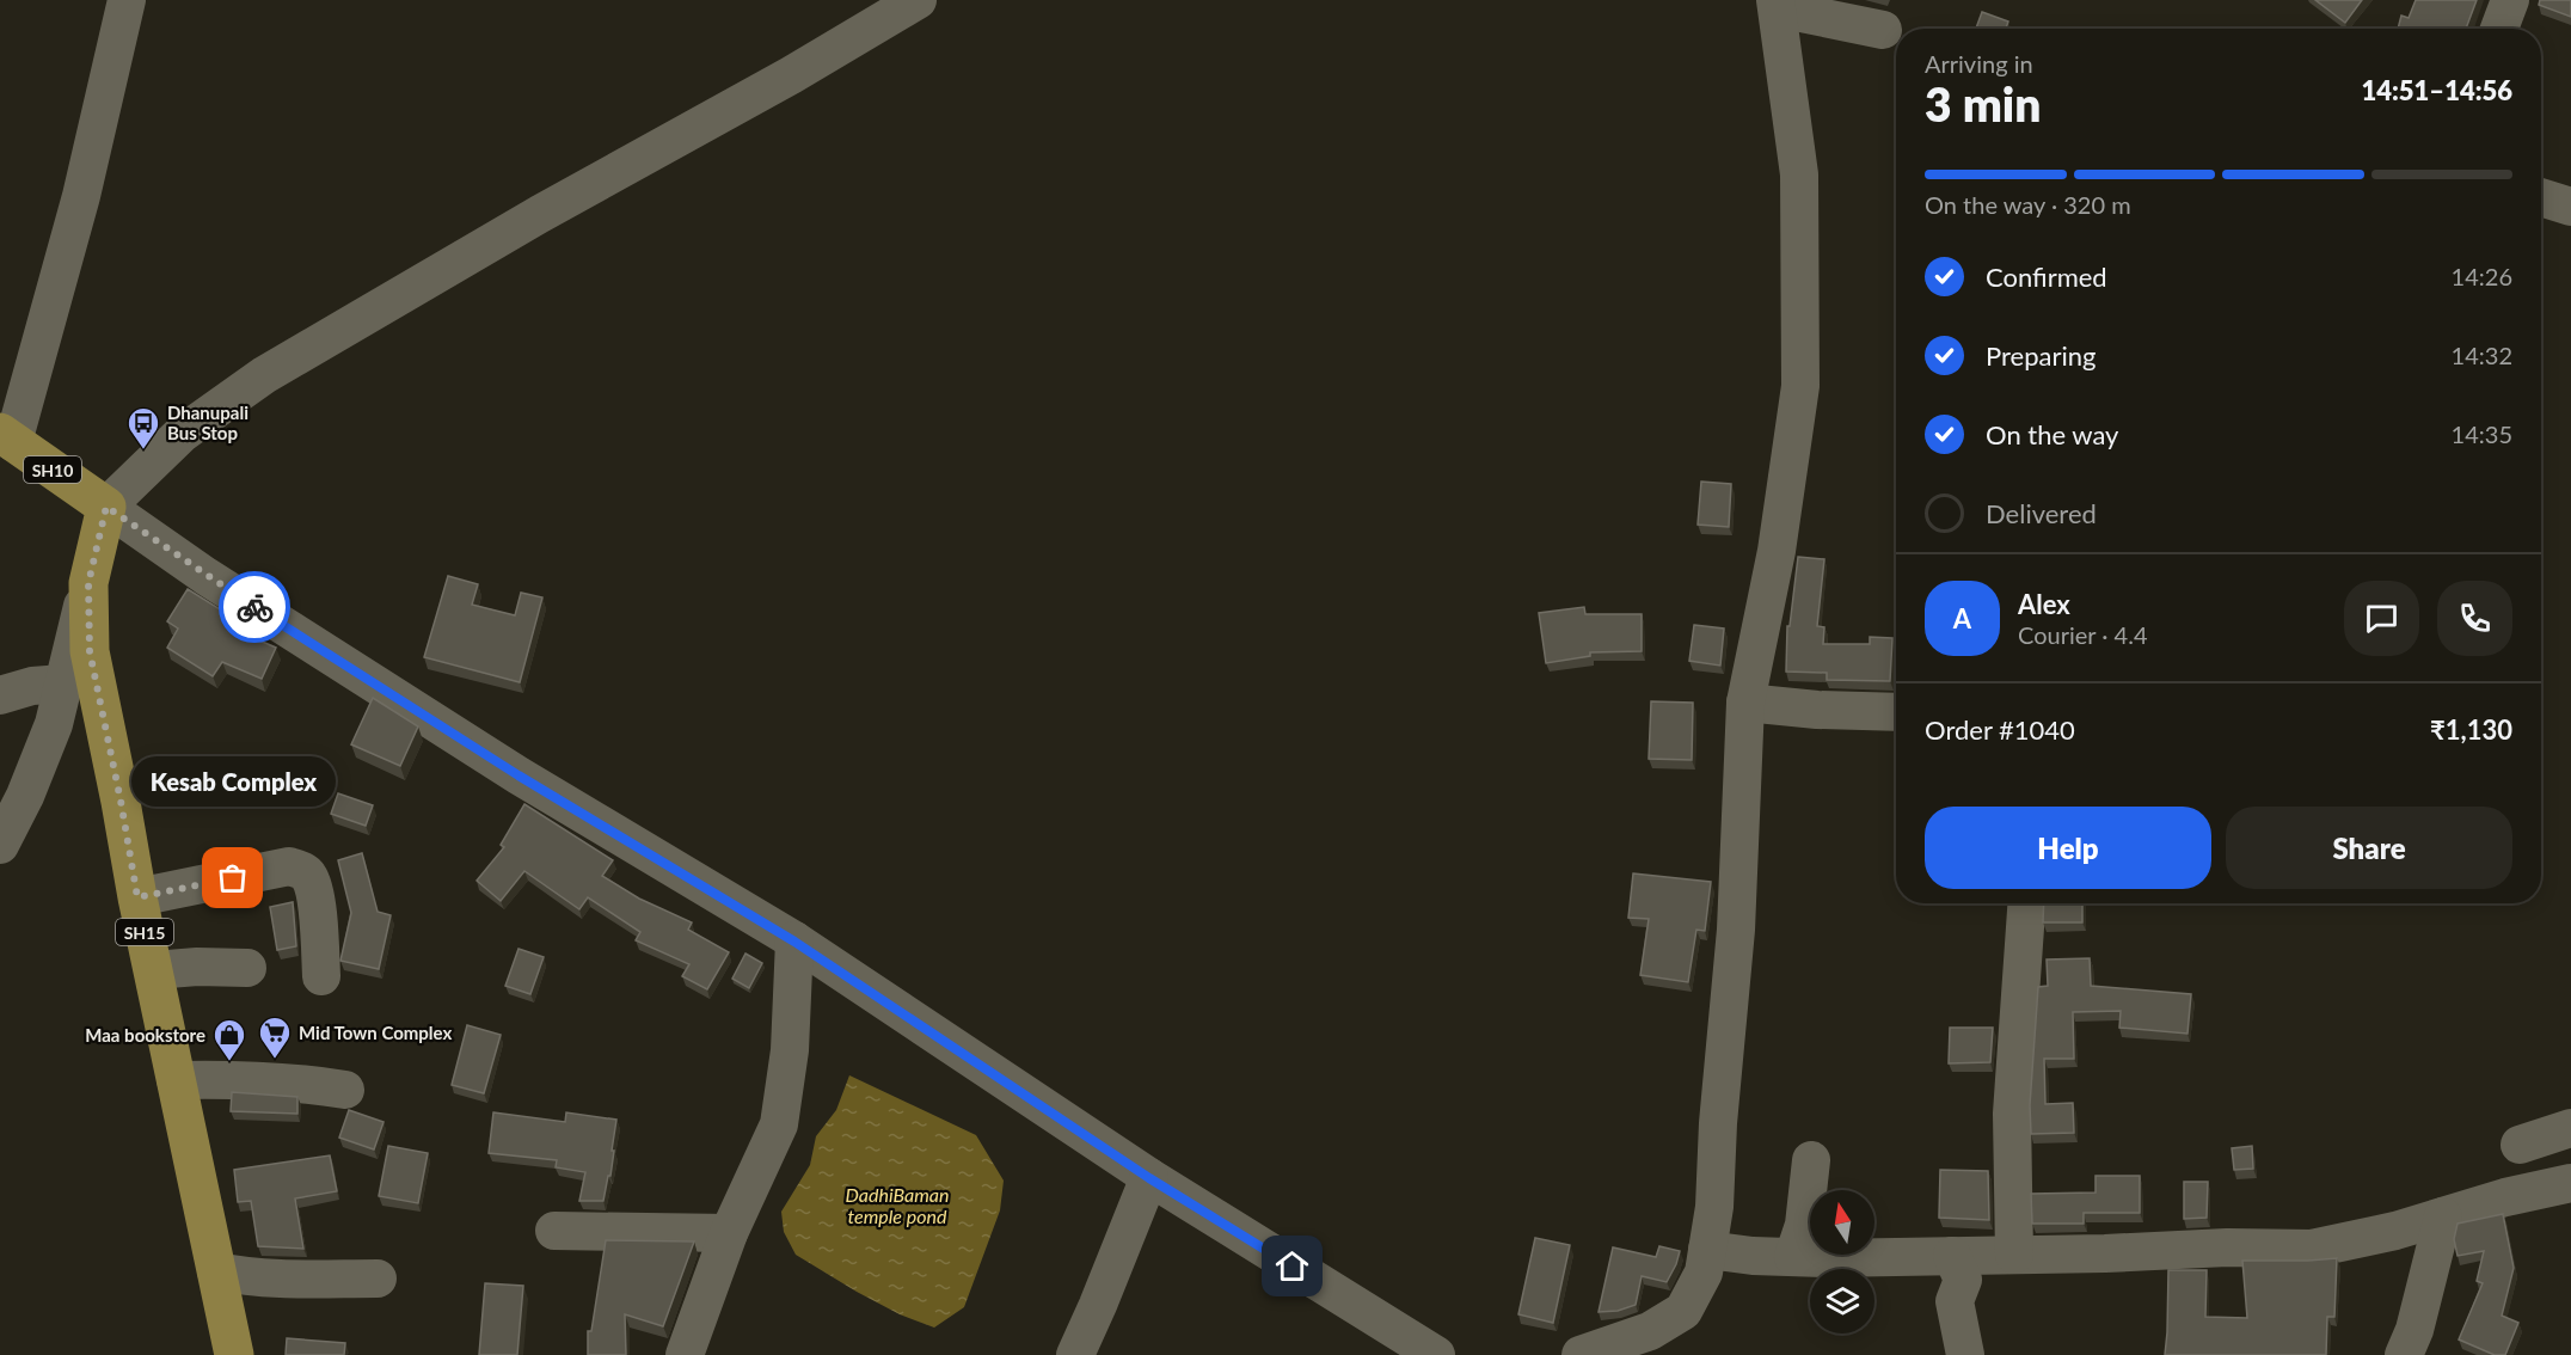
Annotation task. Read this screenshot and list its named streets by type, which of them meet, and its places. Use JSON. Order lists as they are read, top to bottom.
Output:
{
  "streets": {
    "main road": ["SH10", "SH15"]
  },
  "crossings": [
    ["SH10", "SH15"]
  ],
  "water": ["DadhiBaman temple pond"],
  "places": {
    "bus stop": ["Dhanupali Bus Stop"],
    "other": ["Kesab Complex"],
    "supermarket": ["Mid Town Complex"],
    "shop": ["Maa bookstore"]
  },
  "north": "top",
  "page": {
    "heading": ["3 min", "Arriving in", "14:51–14:56"],
    "panel": [
      "Alex",
      "Courier · 4.4",
      "Order #1040",
      "₹1,130"
    ],
    "bar": "On the way · 320 m",
    "list": [
      ["Confirmed", "14:26"],
      ["Preparing", "14:32"],
      ["On the way", "14:35"],
      "Delivered"
    ],
    "round": "A",
    "bubble": "Kesab Complex",
    "buttons": ["Help", "Share"]
  }
}
